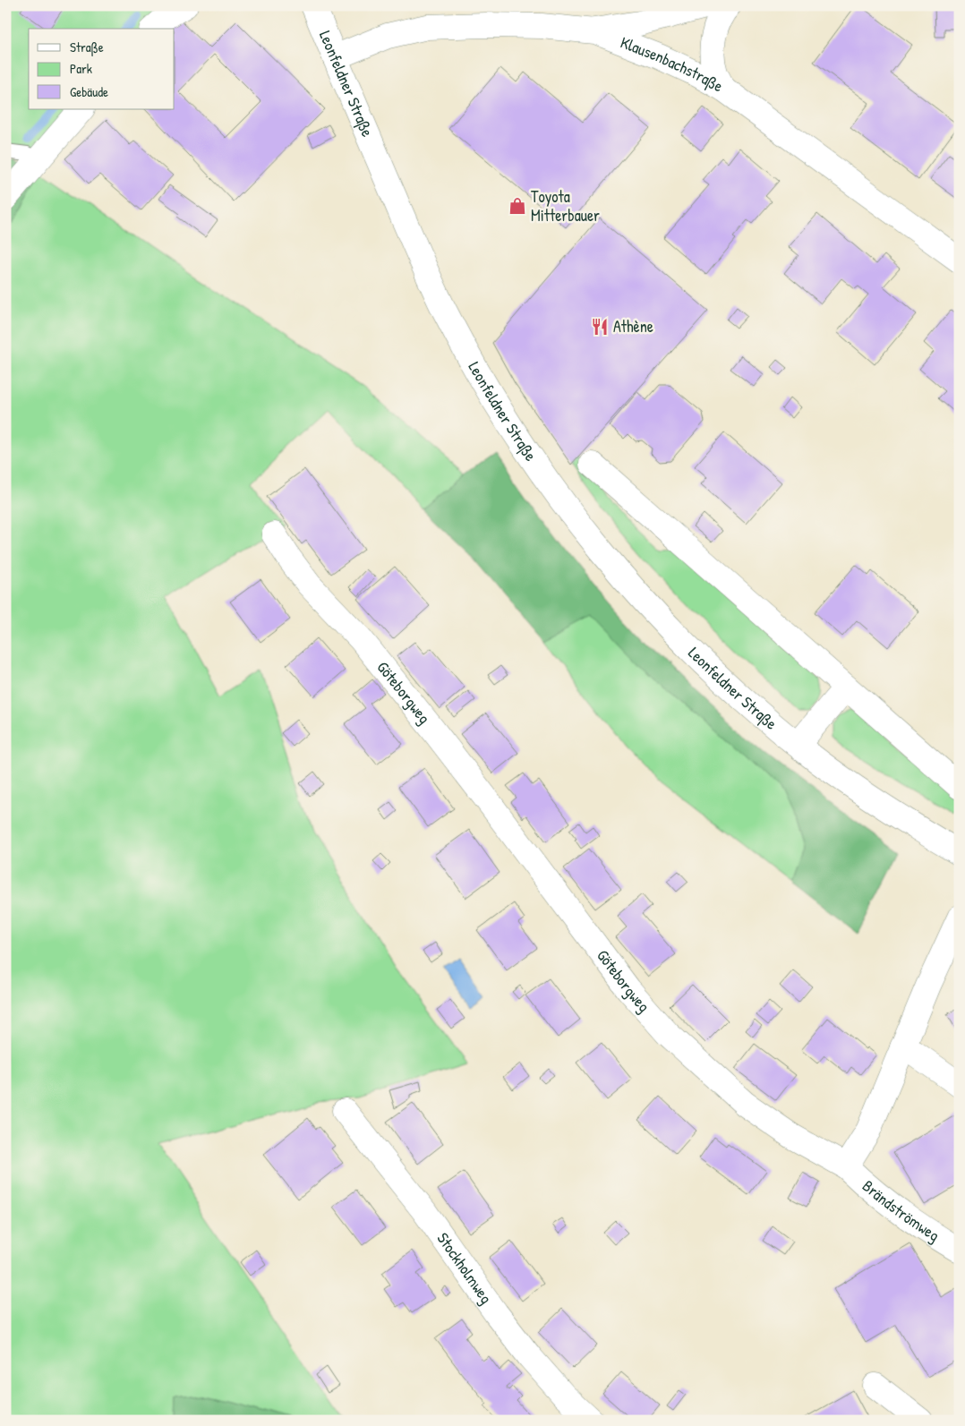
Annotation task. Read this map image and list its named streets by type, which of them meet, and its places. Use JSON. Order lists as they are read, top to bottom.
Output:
{
  "streets": {
    "street": [
      "Klausenbachstraße",
      "Leonfeldner Straße",
      "Göteborgweg",
      "Brändströmweg",
      "Stockholmweg"
    ]
  },
  "crossings": [
    ["Klausenbachstraße", "Leonfeldner Straße"],
    ["Göteborgweg", "Brändströmweg"]
  ],
  "places": {
    "shop": ["Toyota Mitterbauer"],
    "restaurant": ["Athène"]
  },
  "legend": ["Straße", "Park", "Gebäude"]
}
